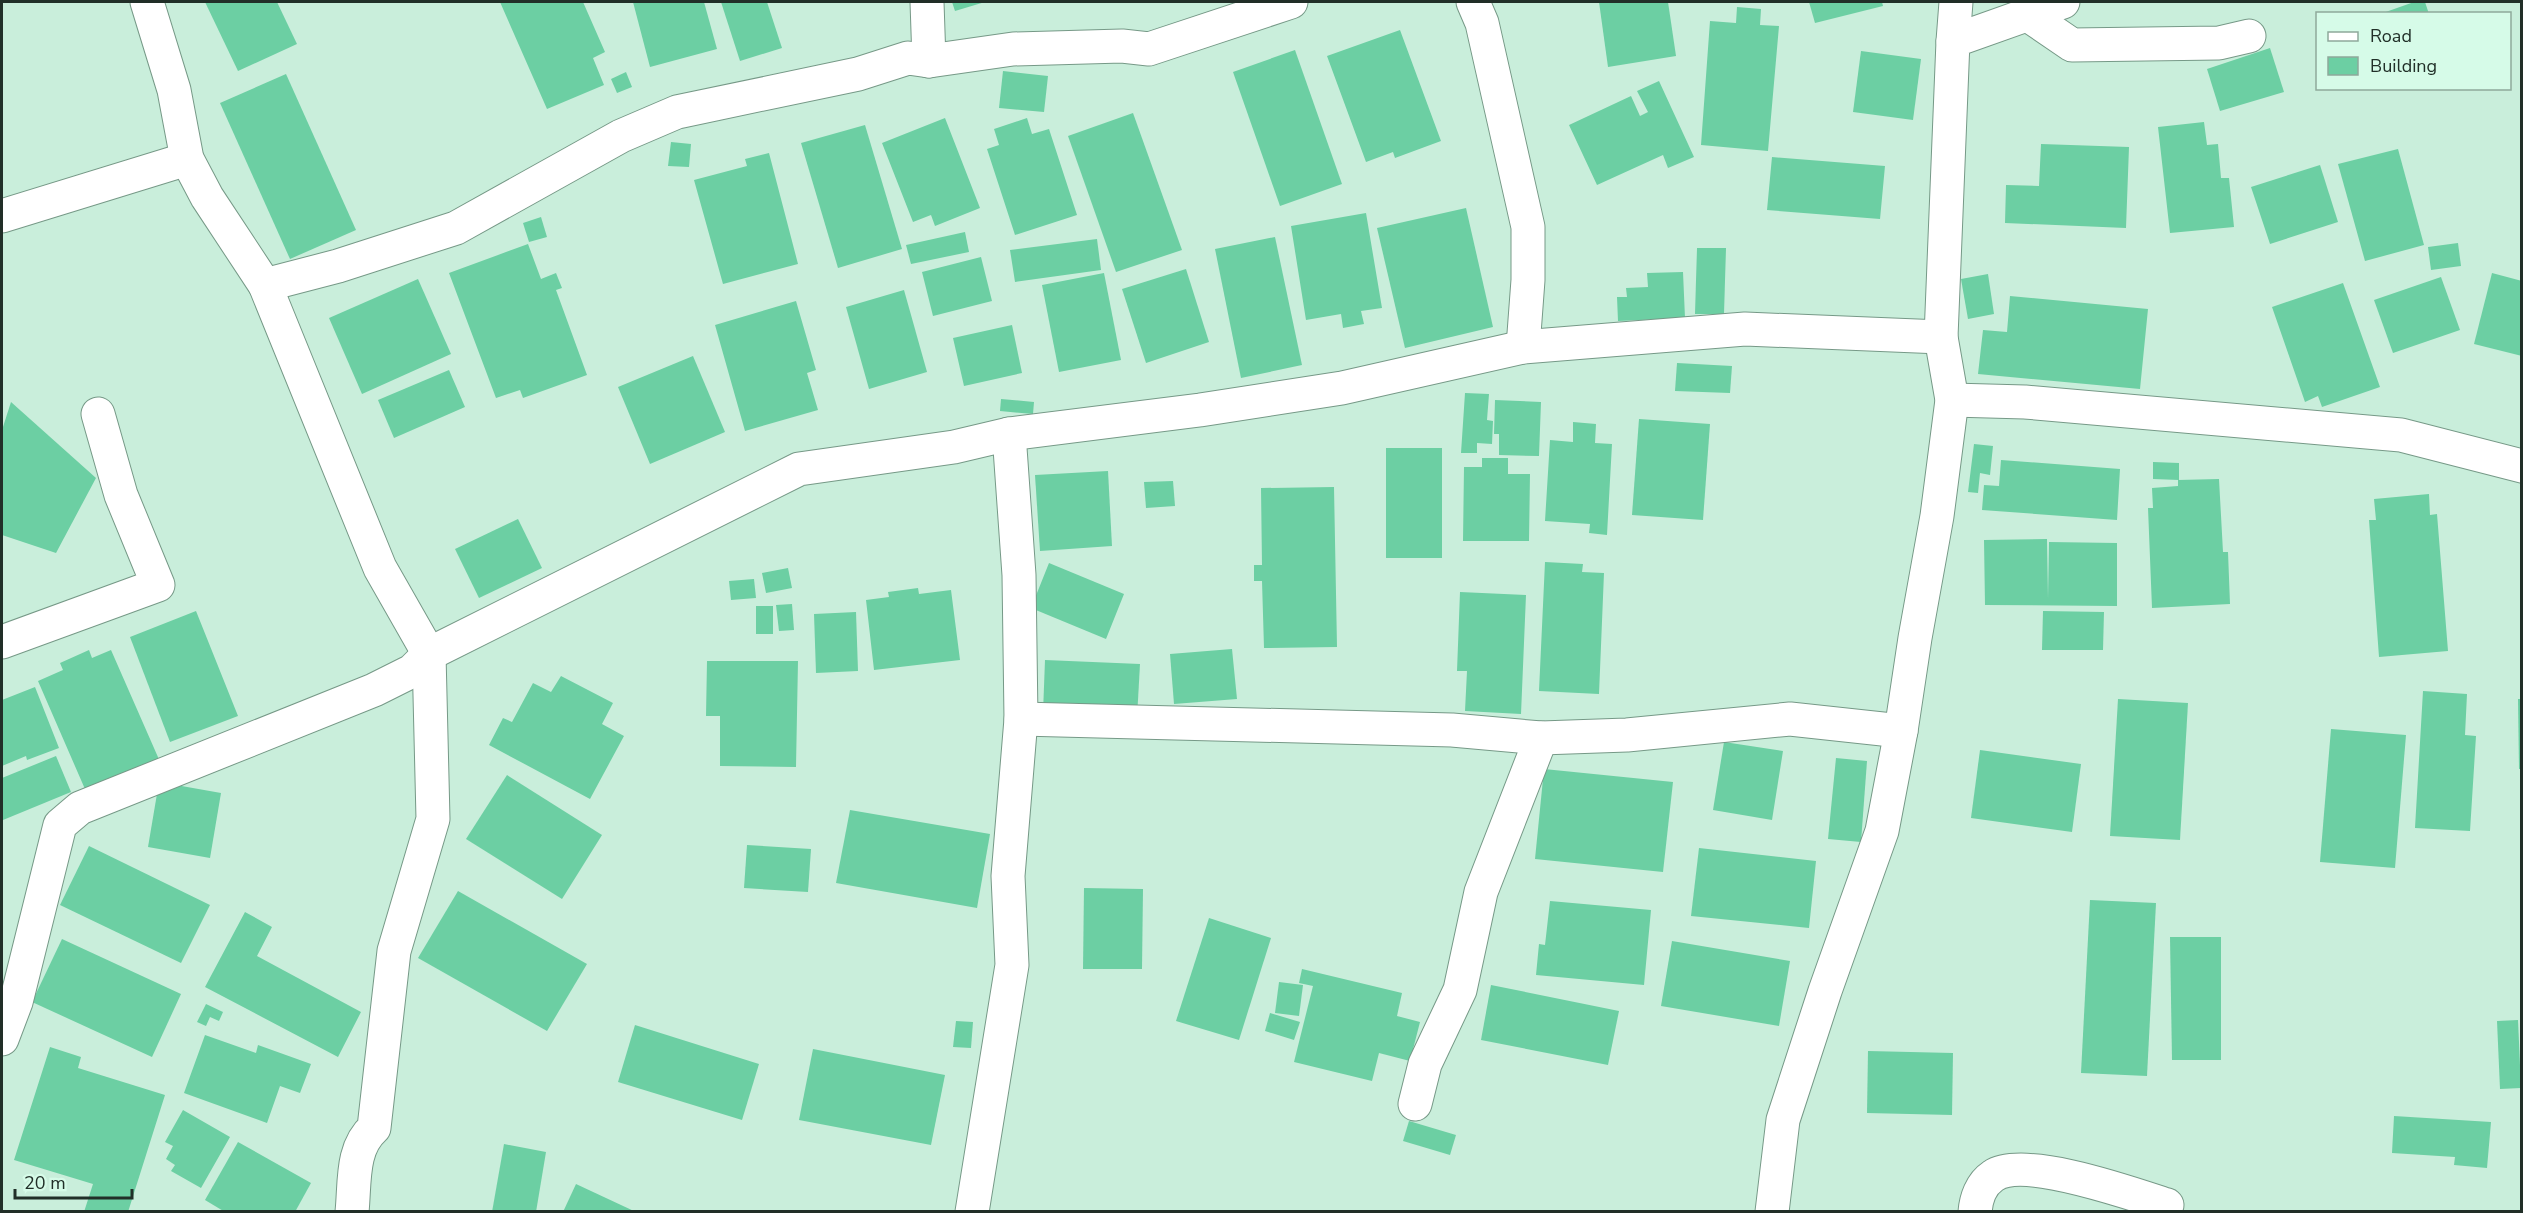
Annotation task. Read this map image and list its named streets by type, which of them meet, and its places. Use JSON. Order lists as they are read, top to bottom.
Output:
{
  "legend": ["Road", "Building"],
  "scale_bar": "20 m"
}
